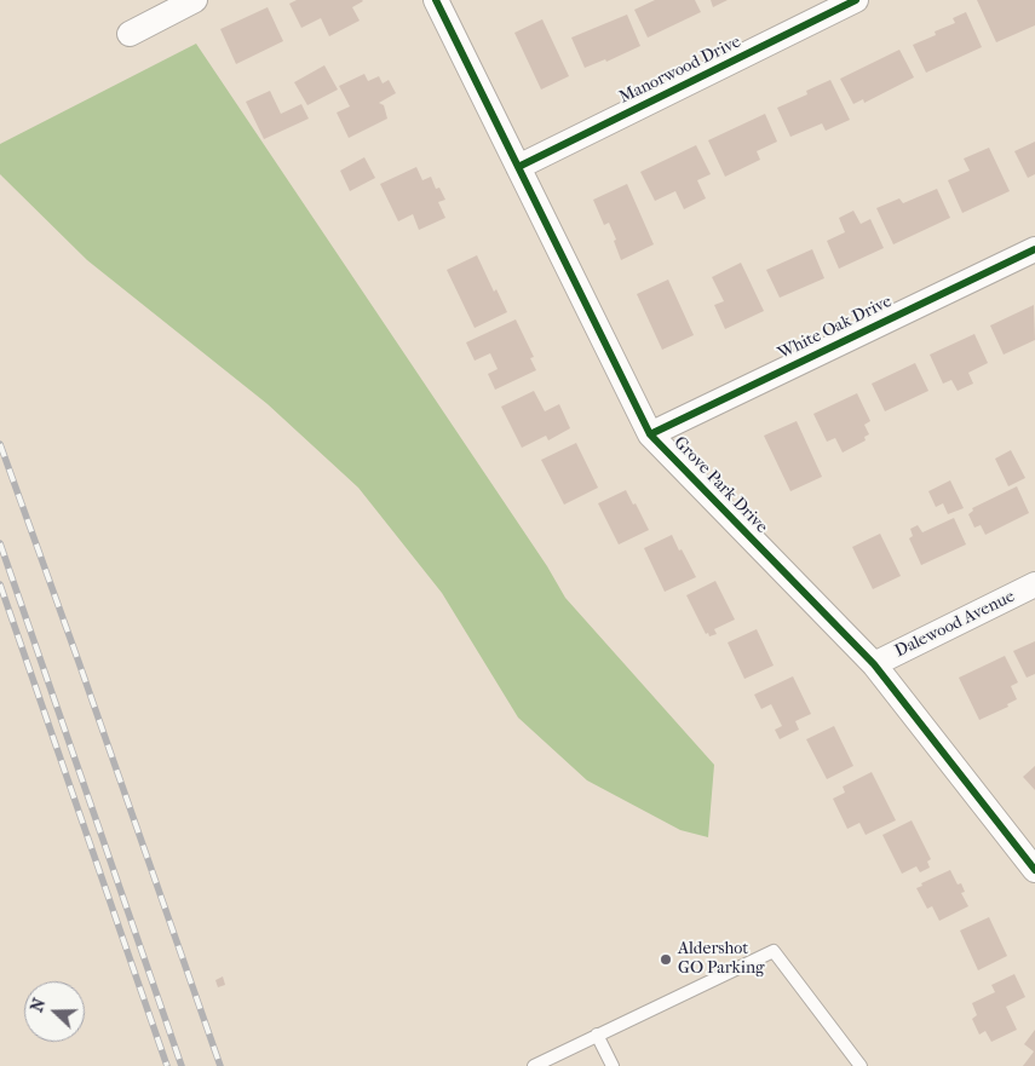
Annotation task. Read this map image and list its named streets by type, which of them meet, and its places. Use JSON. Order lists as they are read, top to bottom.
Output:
{
  "streets": {
    "street": [
      "Manorwood Drive",
      "White Oak Drive",
      "Grove Park Drive",
      "Dalewood Avenue"
    ]
  },
  "crossings": [
    ["Manorwood Drive", "Grove Park Drive"],
    ["White Oak Drive", "Grove Park Drive"],
    ["Grove Park Drive", "Dalewood Avenue"]
  ],
  "places": ["Aldershot GO Parking"],
  "north": "left"
}
